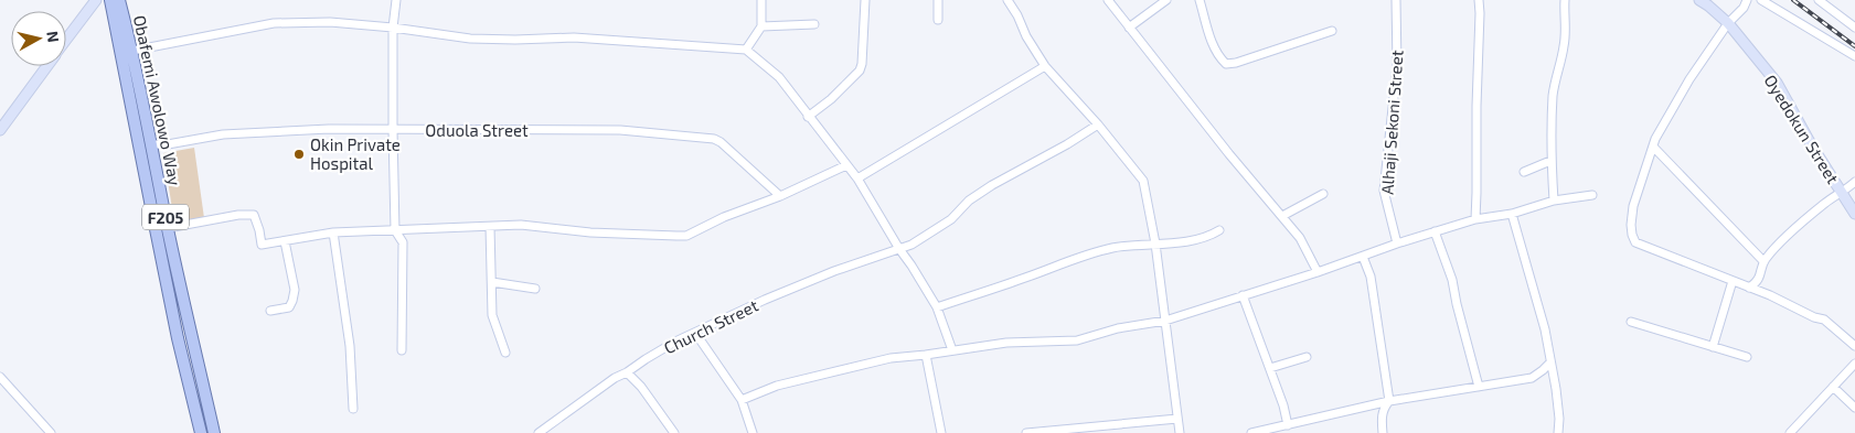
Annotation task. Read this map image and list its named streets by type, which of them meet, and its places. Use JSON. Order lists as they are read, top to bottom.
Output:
{
  "streets": {
    "main road": ["Obafemi Awolowo Way", "F205"],
    "street": [
      "Alhaji Sekoni Street",
      "Oyedokun Street",
      "Oduola Street",
      "Church Street"
    ]
  },
  "crossings": [
    ["Obafemi Awolowo Way", "Oduola Street"]
  ],
  "places": ["Okin Private Hospital"],
  "north": "right"
}
